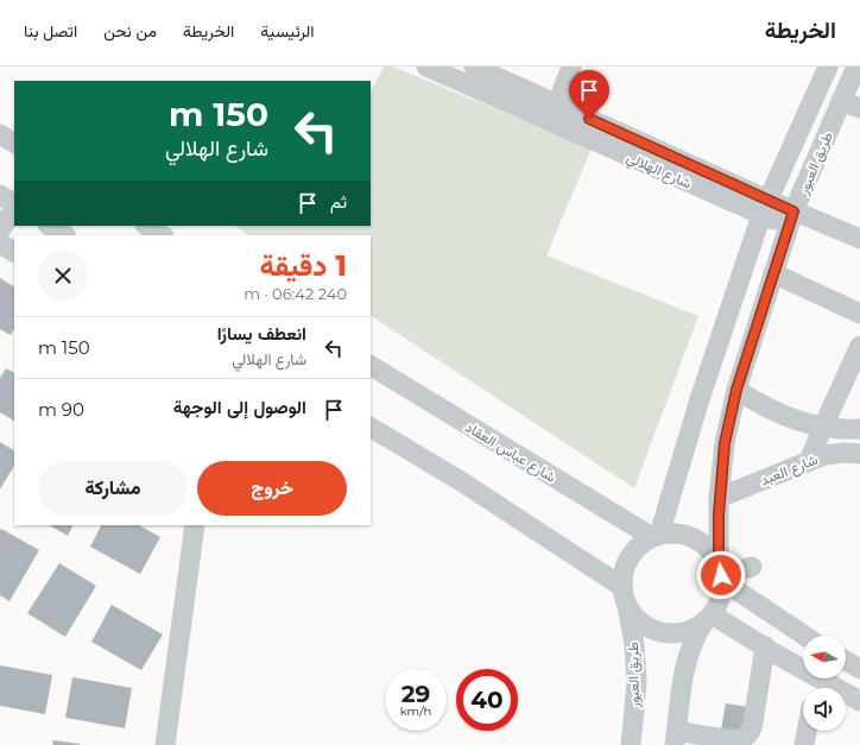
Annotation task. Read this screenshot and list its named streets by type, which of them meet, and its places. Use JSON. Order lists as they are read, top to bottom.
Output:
{
  "streets": {
    "street": [
      "طريق العبور",
      "شارع الهلالي",
      "شارع عباس العقاد",
      "شارع العبد"
    ]
  },
  "crossings": [
    ["طريق العبور", "شارع الهلالي"],
    ["طريق العبور", "شارع عباس العقاد"],
    ["طريق العبور", "شارع العبد"]
  ],
  "north": "left",
  "page": {
    "header": "الخريطة",
    "nav": [
      "الرئيسية",
      "الخريطة",
      "من نحن",
      "اتصل بنا"
    ],
    "turn": ["150 m", "شارع الهلالي"],
    "then": "ثم",
    "heading": ["1 دقيقة", "240 m · 06:42"],
    "list": [
      {
        "name": "انعطف يسارًا",
        "note": "شارع الهلالي",
        "value": "150 m"
      },
      {
        "name": "الوصول إلى الوجهة",
        "value": "90 m"
      }
    ],
    "buttons": ["خروج", "مشاركة"],
    "speed": "29 km/h",
    "limit": "40"
  }
}
